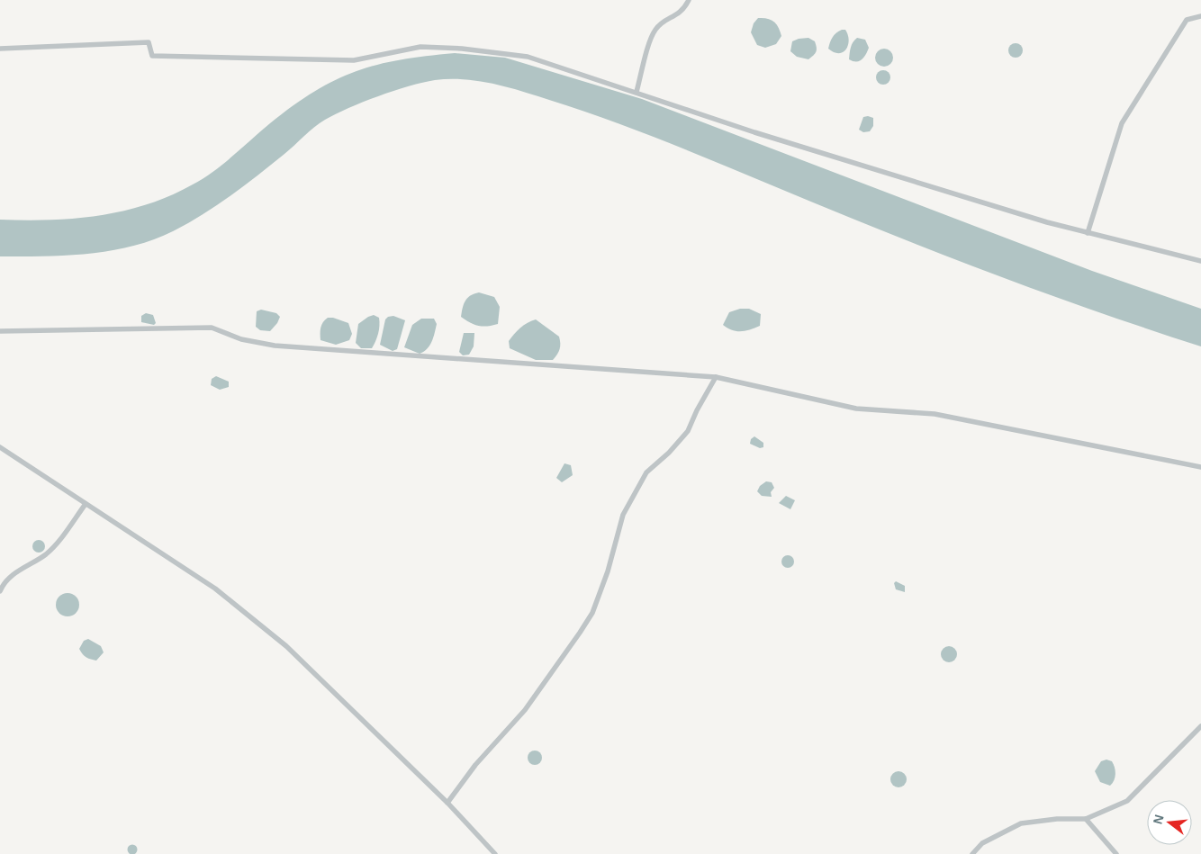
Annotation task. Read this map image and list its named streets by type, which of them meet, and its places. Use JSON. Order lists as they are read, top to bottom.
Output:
{
  "north": "left"
}
